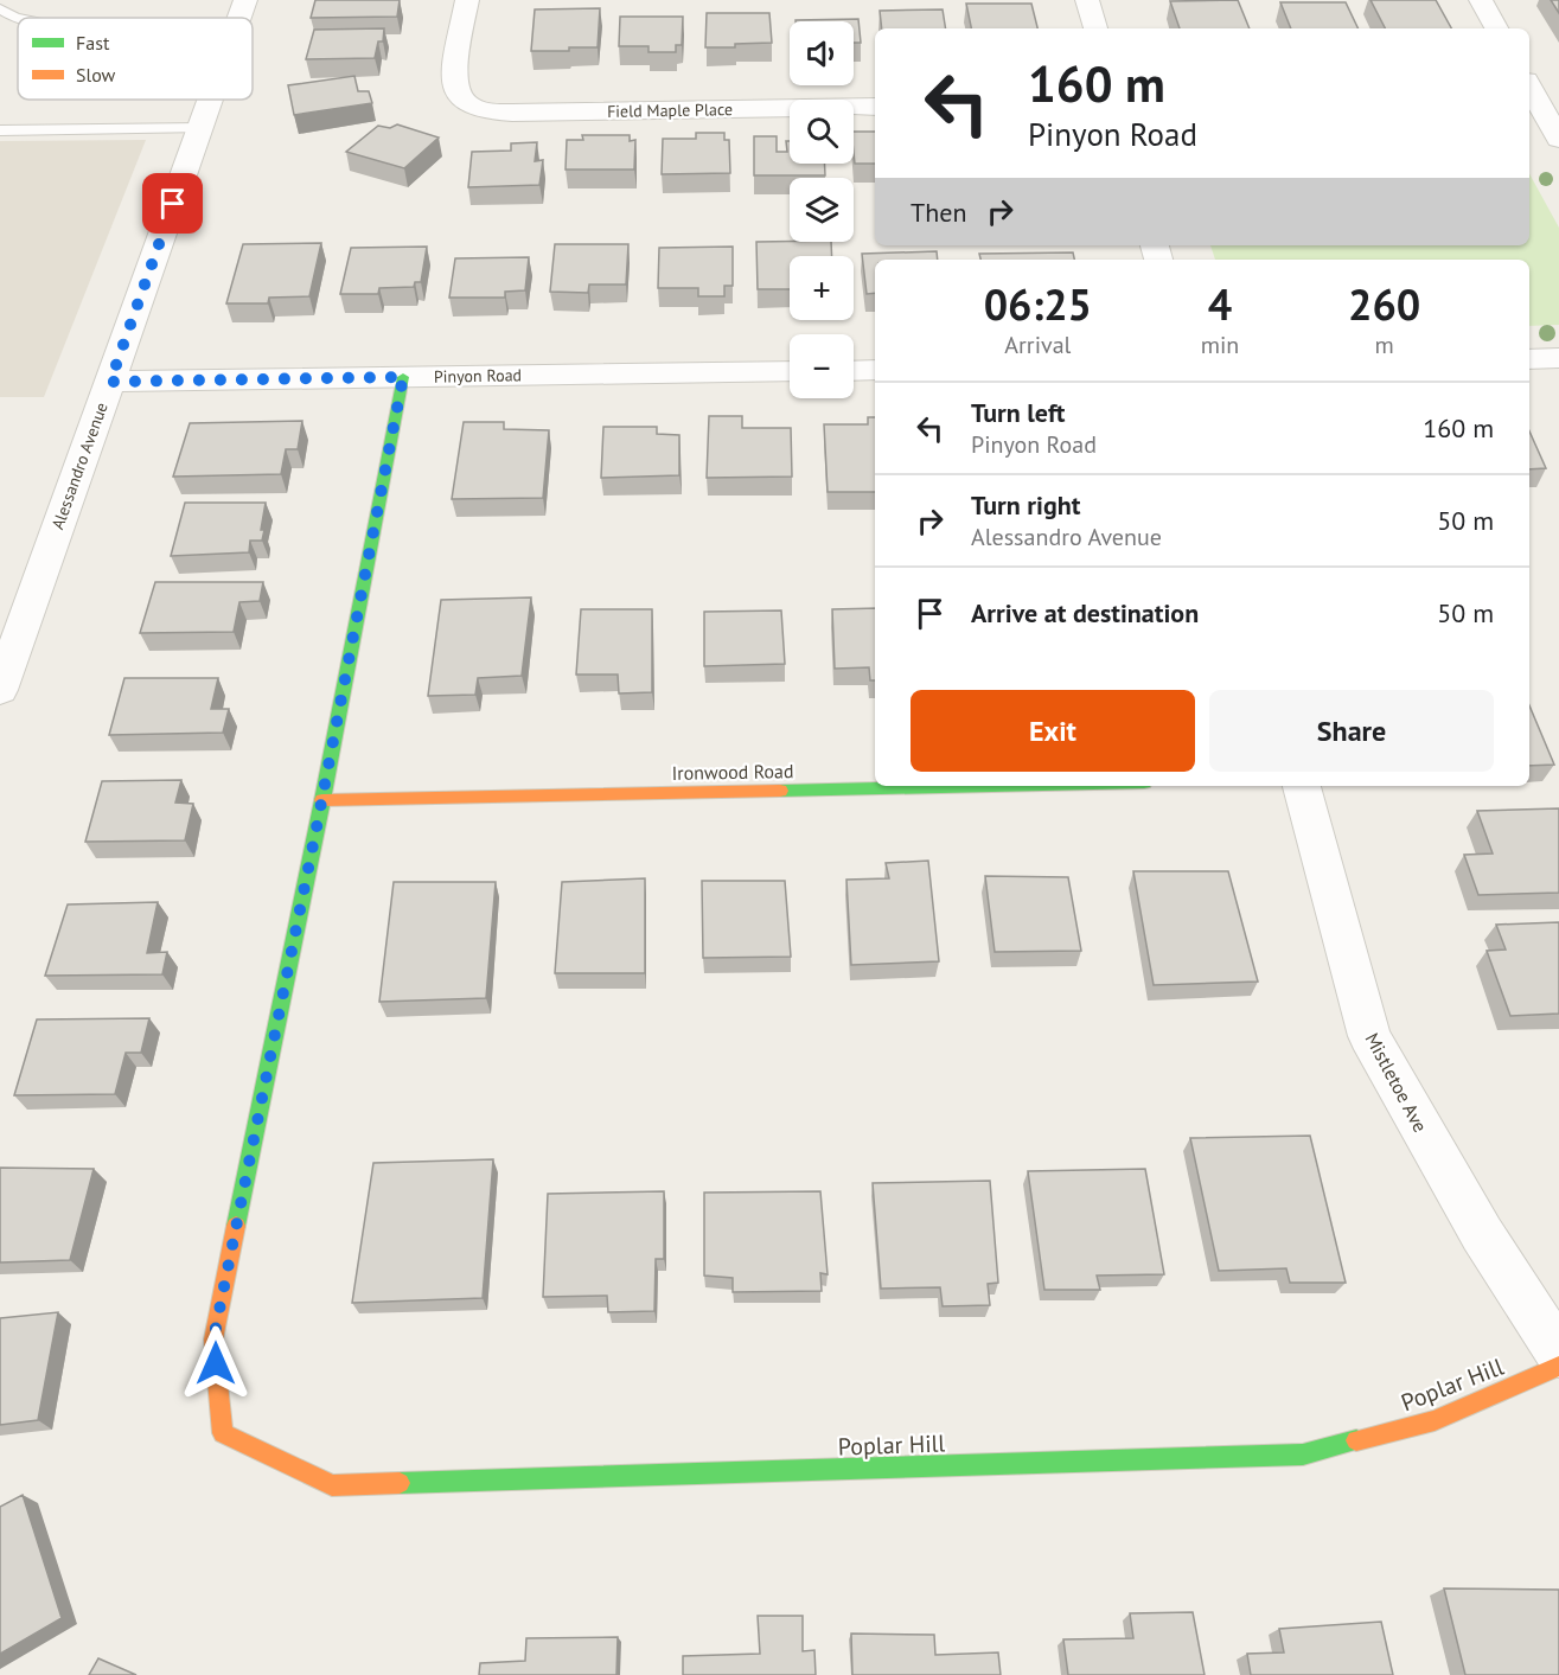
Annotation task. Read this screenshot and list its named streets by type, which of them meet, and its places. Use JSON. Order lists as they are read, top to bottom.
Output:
{
  "streets": {
    "street": [
      "Field Maple Place",
      "Pinyon Road",
      "Alessandro Avenue",
      "Ironwood Road",
      "Mistletoe Ave",
      "Poplar Hill"
    ]
  },
  "crossings": [
    ["Pinyon Road", "Alessandro Avenue"],
    ["Ironwood Road", "Poplar Hill"]
  ],
  "legend": ["Fast", "Slow"],
  "page": {
    "map_buttons": ["+", "−"],
    "turn": ["160 m", "Pinyon Road"],
    "then": "Then",
    "eta": [
      "06:25",
      "Arrival",
      "4",
      "min",
      "260",
      "m"
    ],
    "list": [
      {
        "name": "Turn left",
        "note": "Pinyon Road",
        "value": "160 m"
      },
      {
        "name": "Turn right",
        "note": "Alessandro Avenue",
        "value": "50 m"
      },
      {
        "name": "Arrive at destination",
        "value": "50 m"
      }
    ],
    "buttons": ["Exit", "Share"]
  }
}
